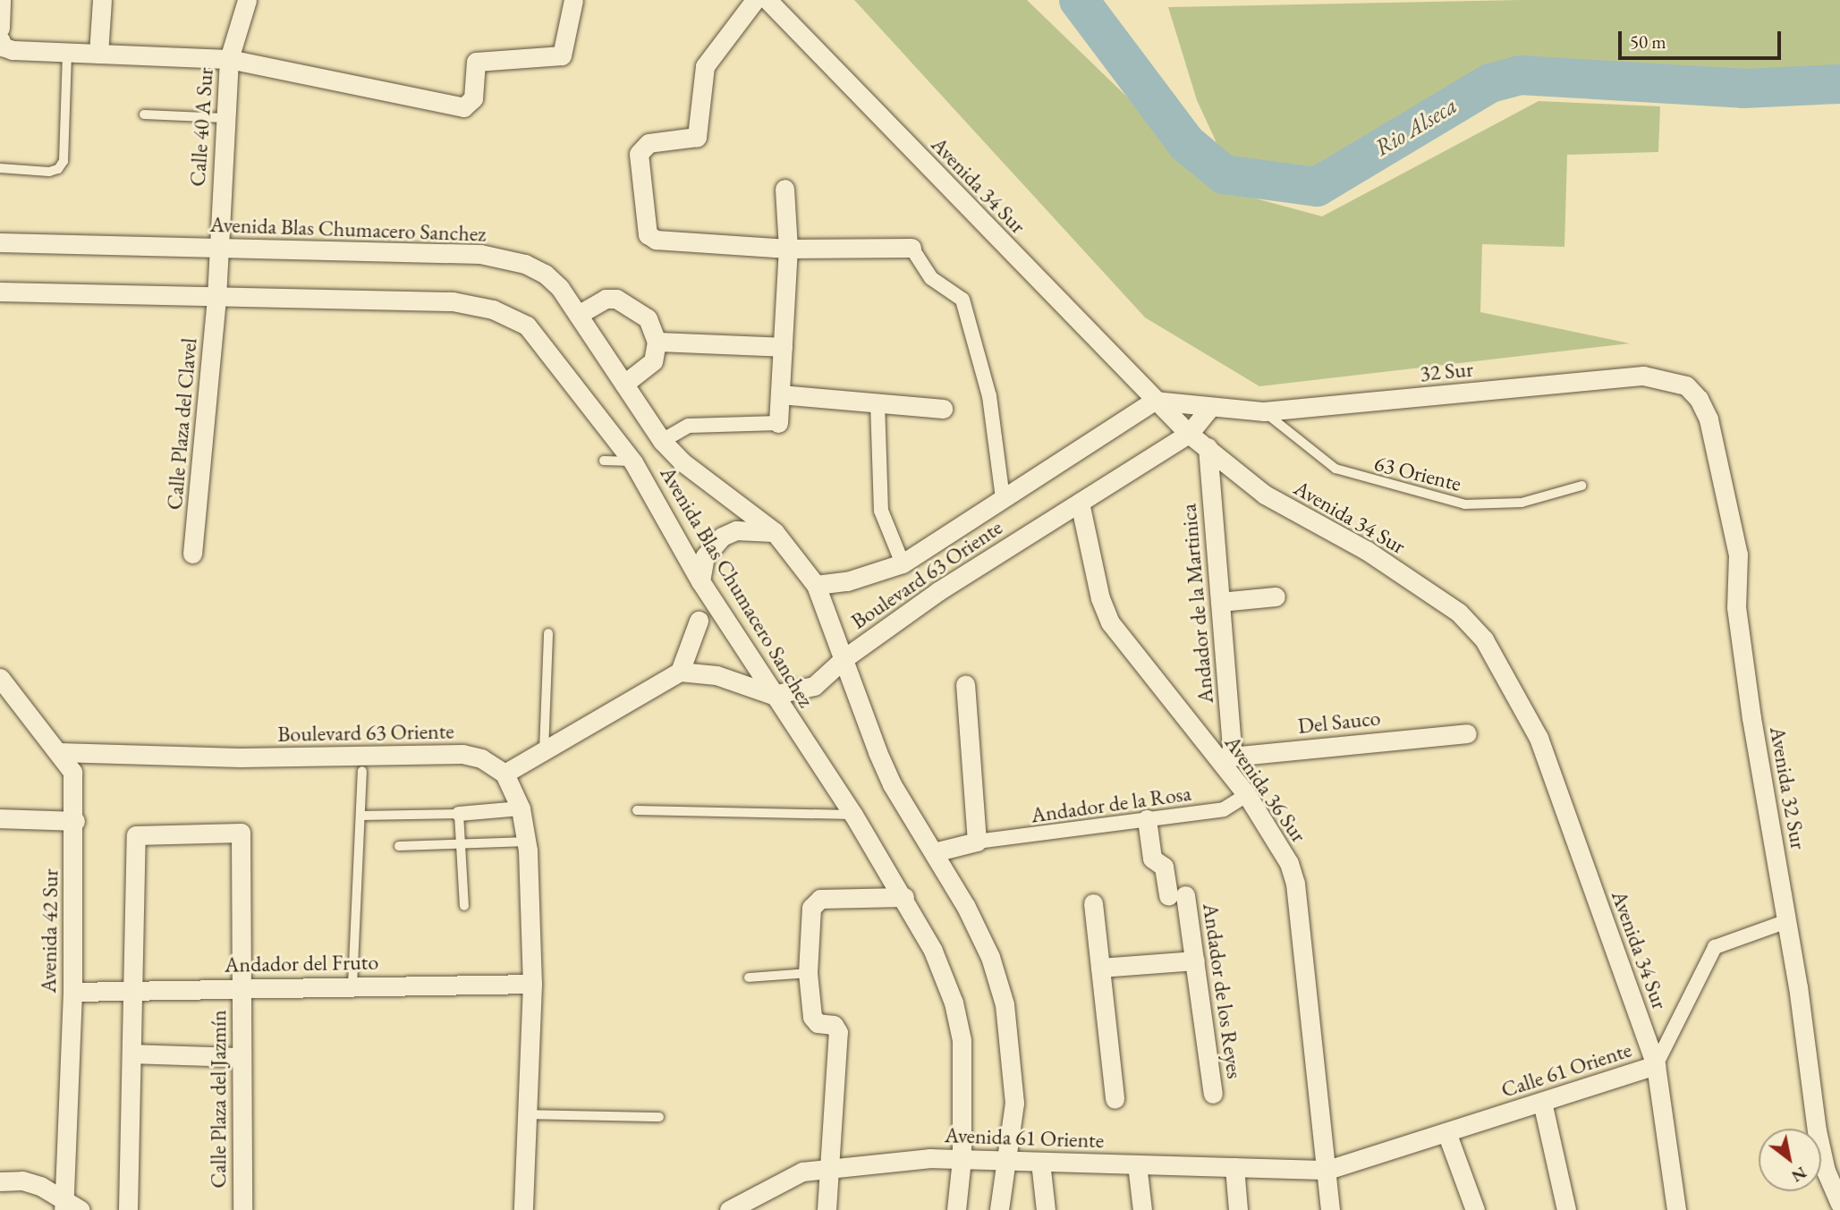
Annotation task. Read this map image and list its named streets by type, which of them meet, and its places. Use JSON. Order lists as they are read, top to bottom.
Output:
{
  "streets": {
    "street": [
      "Calle 40 A Sur",
      "Avenida 34 Sur",
      "Avenida Blas Chumacero Sanchez",
      "32 Sur",
      "Calle Plaza del Clavel",
      "Boulevard 63 Oriente",
      "Andador de la Martinica",
      "Del Sauco",
      "Avenida 32 Sur",
      "Avenida 36 Sur",
      "Andador de la Rosa",
      "Avenida 42 Sur",
      "Andador del Fruto",
      "Andador de los Reyes",
      "Calle 61 Oriente",
      "Calle Plaza del Jazmín",
      "Avenida 61 Oriente"
    ],
    "lane": ["63 Oriente"]
  },
  "crossings": [
    ["Calle 40 A Sur", "Avenida Blas Chumacero Sanchez"],
    ["Calle 40 A Sur", "Calle Plaza del Clavel"],
    ["Avenida 34 Sur", "32 Sur"],
    ["Avenida 34 Sur", "Boulevard 63 Oriente"],
    ["Avenida 34 Sur", "Andador de la Martinica"],
    ["Avenida 34 Sur", "Calle 61 Oriente"],
    ["Avenida Blas Chumacero Sanchez", "Calle Plaza del Clavel"],
    ["Avenida Blas Chumacero Sanchez", "Boulevard 63 Oriente"],
    ["Avenida Blas Chumacero Sanchez", "Avenida 61 Oriente"],
    ["32 Sur", "63 Oriente"],
    ["32 Sur", "Boulevard 63 Oriente"],
    ["32 Sur", "Avenida 32 Sur"],
    ["Boulevard 63 Oriente", "Avenida 36 Sur"],
    ["Boulevard 63 Oriente", "Avenida 42 Sur"],
    ["Andador de la Martinica", "Del Sauco"],
    ["Andador de la Martinica", "Avenida 36 Sur"],
    ["Del Sauco", "Avenida 36 Sur"],
    ["Avenida 32 Sur", "Calle 61 Oriente"],
    ["Avenida 36 Sur", "Andador de la Rosa"],
    ["Avenida 36 Sur", "Calle 61 Oriente"],
    ["Avenida 36 Sur", "Avenida 61 Oriente"],
    ["Andador de la Rosa", "Andador de los Reyes"],
    ["Avenida 42 Sur", "Andador del Fruto"],
    ["Andador del Fruto", "Calle Plaza del Jazmín"],
    ["Calle 61 Oriente", "Avenida 61 Oriente"]
  ],
  "water": ["Rio Alseca"],
  "scale_bar": "50 m",
  "north": "bottom right"
}
